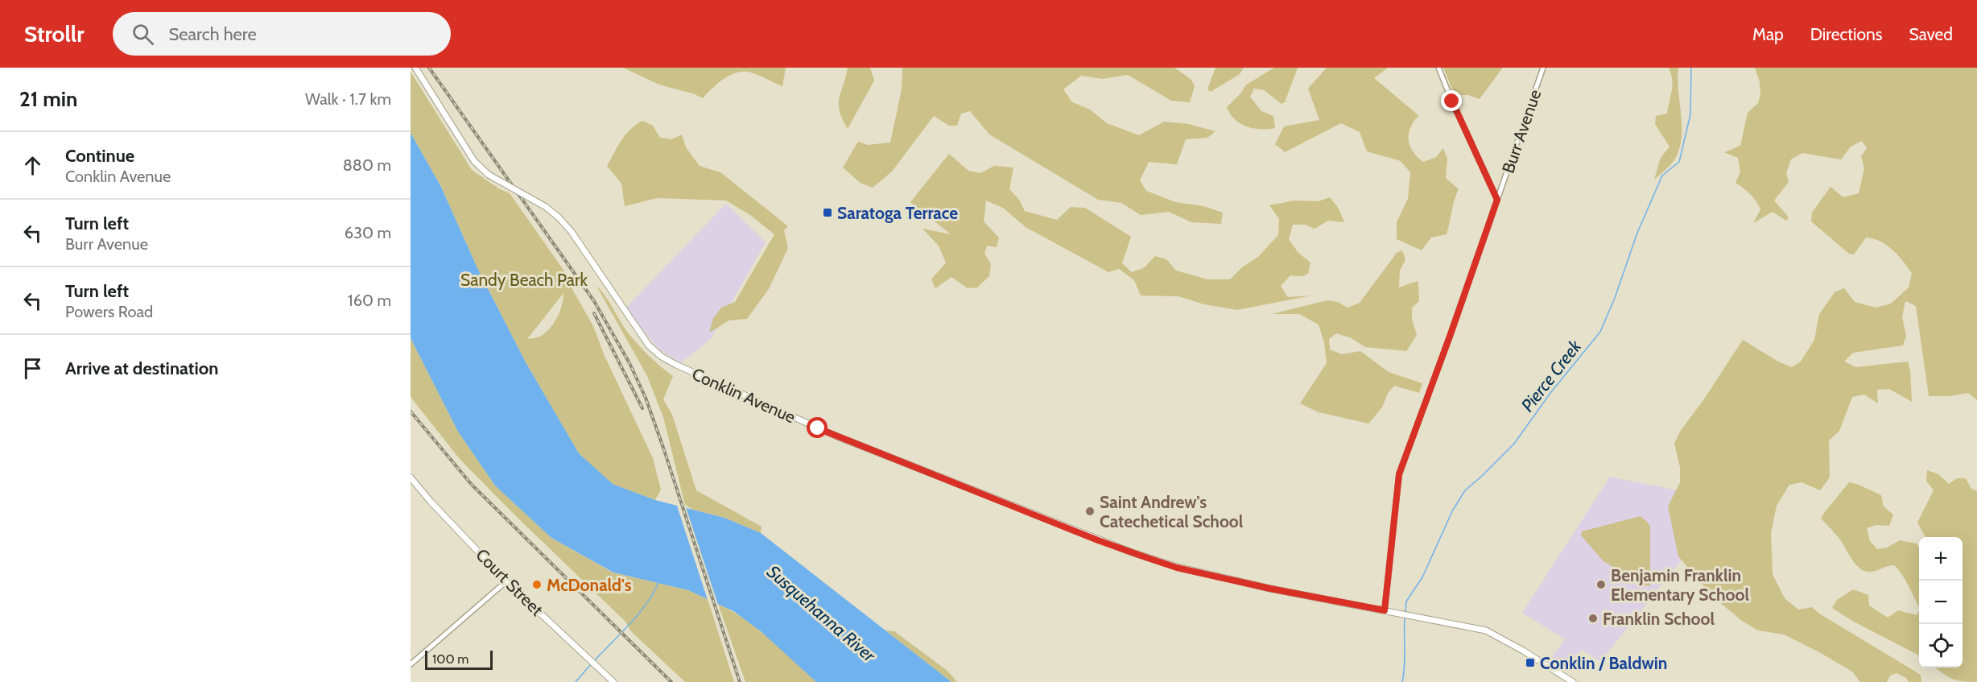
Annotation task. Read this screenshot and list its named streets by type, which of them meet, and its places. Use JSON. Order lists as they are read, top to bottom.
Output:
{
  "streets": {
    "main road": ["Conklin Avenue", "Court Street"],
    "street": ["Burr Avenue"]
  },
  "crossings": [
    ["Burr Avenue", "Conklin Avenue"]
  ],
  "water": ["Pierce Creek", "Susquehanna River"],
  "parks": ["Sandy Beach Park"],
  "places": {
    "transit": ["Saratoga Terrace", "Conklin / Baldwin"],
    "other": [
      "Saint Andrew's Catechetical School",
      "McDonald's",
      "Benjamin Franklin Elementary School",
      "Franklin School"
    ]
  },
  "scale_bar": "100 m",
  "page": {
    "header": "Strollr",
    "search": "Search here",
    "nav": ["Map", "Directions", "Saved"],
    "heading": ["21 min", "Walk · 1.7 km"],
    "list": [
      ["Continue", "Conklin Avenue", "880 m"],
      ["Turn left", "Burr Avenue", "630 m"],
      ["Turn left", "Powers Road", "160 m"],
      "Arrive at destination"
    ],
    "map_buttons": ["+", "−"],
    "scale": "100 m"
  }
}
